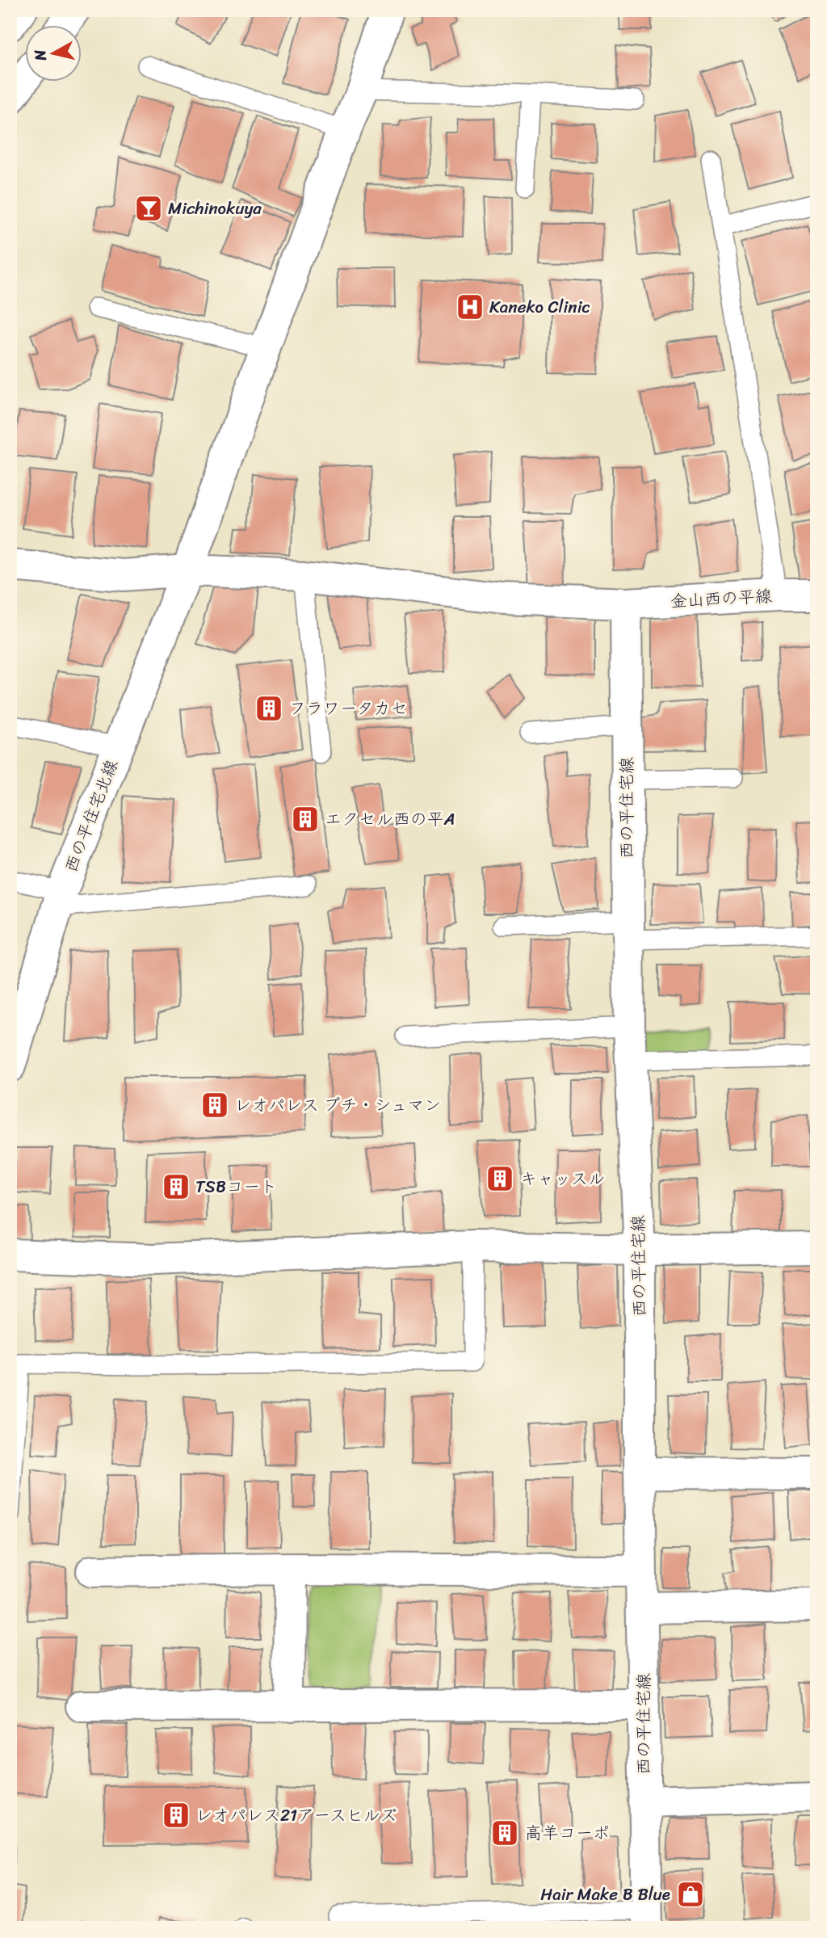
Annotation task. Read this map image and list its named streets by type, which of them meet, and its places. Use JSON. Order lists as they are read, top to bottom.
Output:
{
  "streets": {
    "street": ["金山西の平線", "西の平住宅線", "西の平住宅北線"]
  },
  "crossings": [
    ["金山西の平線", "西の平住宅線"],
    ["金山西の平線", "西の平住宅北線"]
  ],
  "places": {
    "bar": ["Michinokuya"],
    "hospital": ["Kaneko Clinic"],
    "building": [
      "フラワータカセ",
      "エクセル西の平A",
      "レオパレス プチ・シュマン",
      "キャッスル",
      "TSBコート",
      "レオパレス21アースヒルズ",
      "高羊コーポ"
    ],
    "shop": ["Hair Make B Blue"]
  },
  "north": "left"
}
